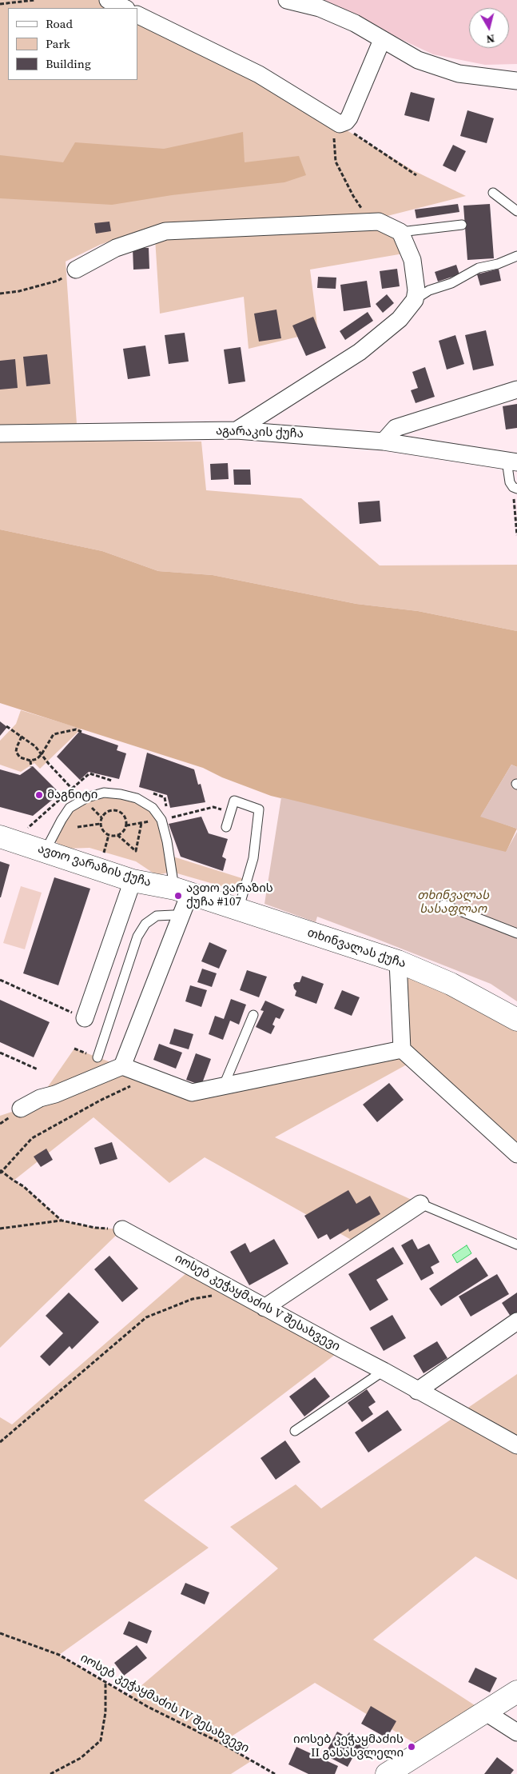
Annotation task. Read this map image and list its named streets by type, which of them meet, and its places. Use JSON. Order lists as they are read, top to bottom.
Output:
{
  "streets": {
    "street": [
      "აგარაკის ქუჩა",
      "ავთო ვარაზის ქუჩა",
      "თხინვალას ქუჩა",
      "იოსებ კეჭაყმაძის V შესახვევი"
    ],
    "path": ["იოსებ კეჭაყმაძის IV შესახვევი"]
  },
  "crossings": [
    ["ავთო ვარაზის ქუჩა", "თხინვალას ქუჩა"]
  ],
  "parks": ["თხინვალას სასაფლაო"],
  "places": ["მაგნიტი", "ავთო ვარაზის ქუჩა #107", "იოსებ კეჭაყმაძის II გასასვლელი"],
  "legend": ["Road", "Park", "Building"],
  "north": "bottom"
}
